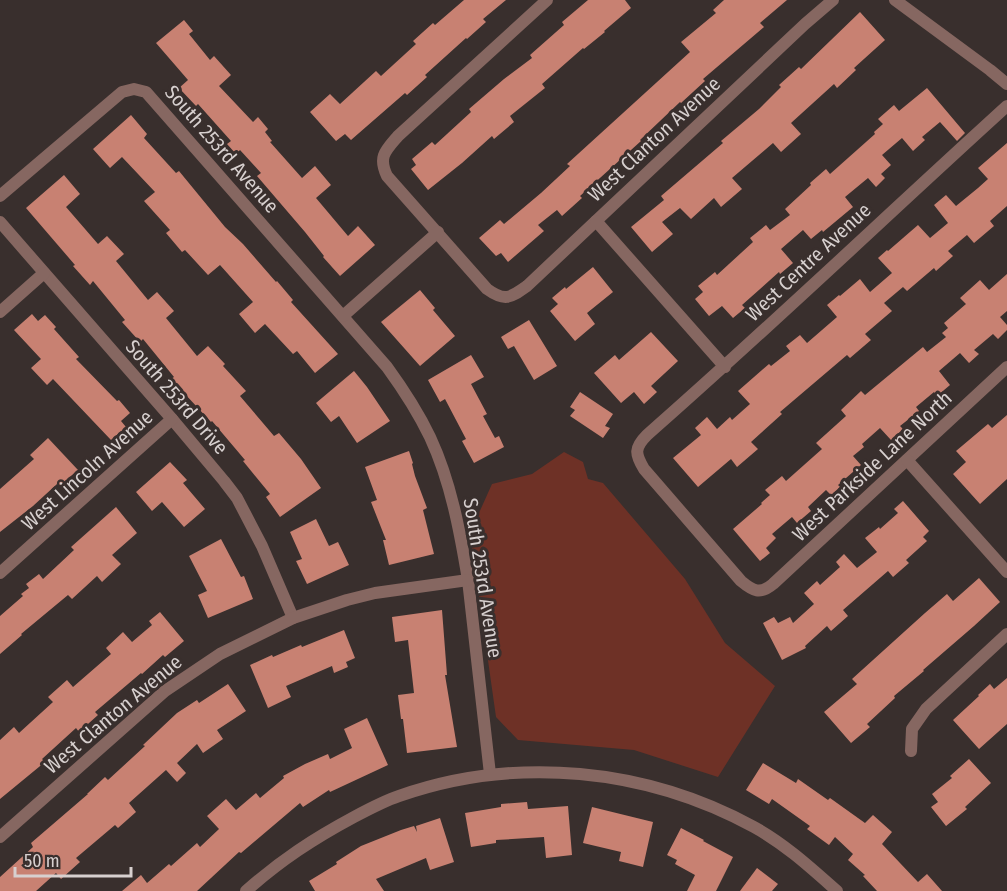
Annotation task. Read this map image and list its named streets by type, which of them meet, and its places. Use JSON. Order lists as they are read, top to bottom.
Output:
{
  "streets": {
    "street": [
      "West Clanton Avenue",
      "South 253rd Avenue",
      "West Centre Avenue",
      "South 253rd Drive",
      "West Parkside Lane North",
      "West Lincoln Avenue"
    ]
  },
  "crossings": [
    ["West Clanton Avenue", "South 253rd Avenue"],
    ["West Clanton Avenue", "South 253rd Drive"],
    ["West Centre Avenue", "West Parkside Lane North"],
    ["South 253rd Drive", "West Lincoln Avenue"]
  ],
  "scale_bar": "50 m"
}
